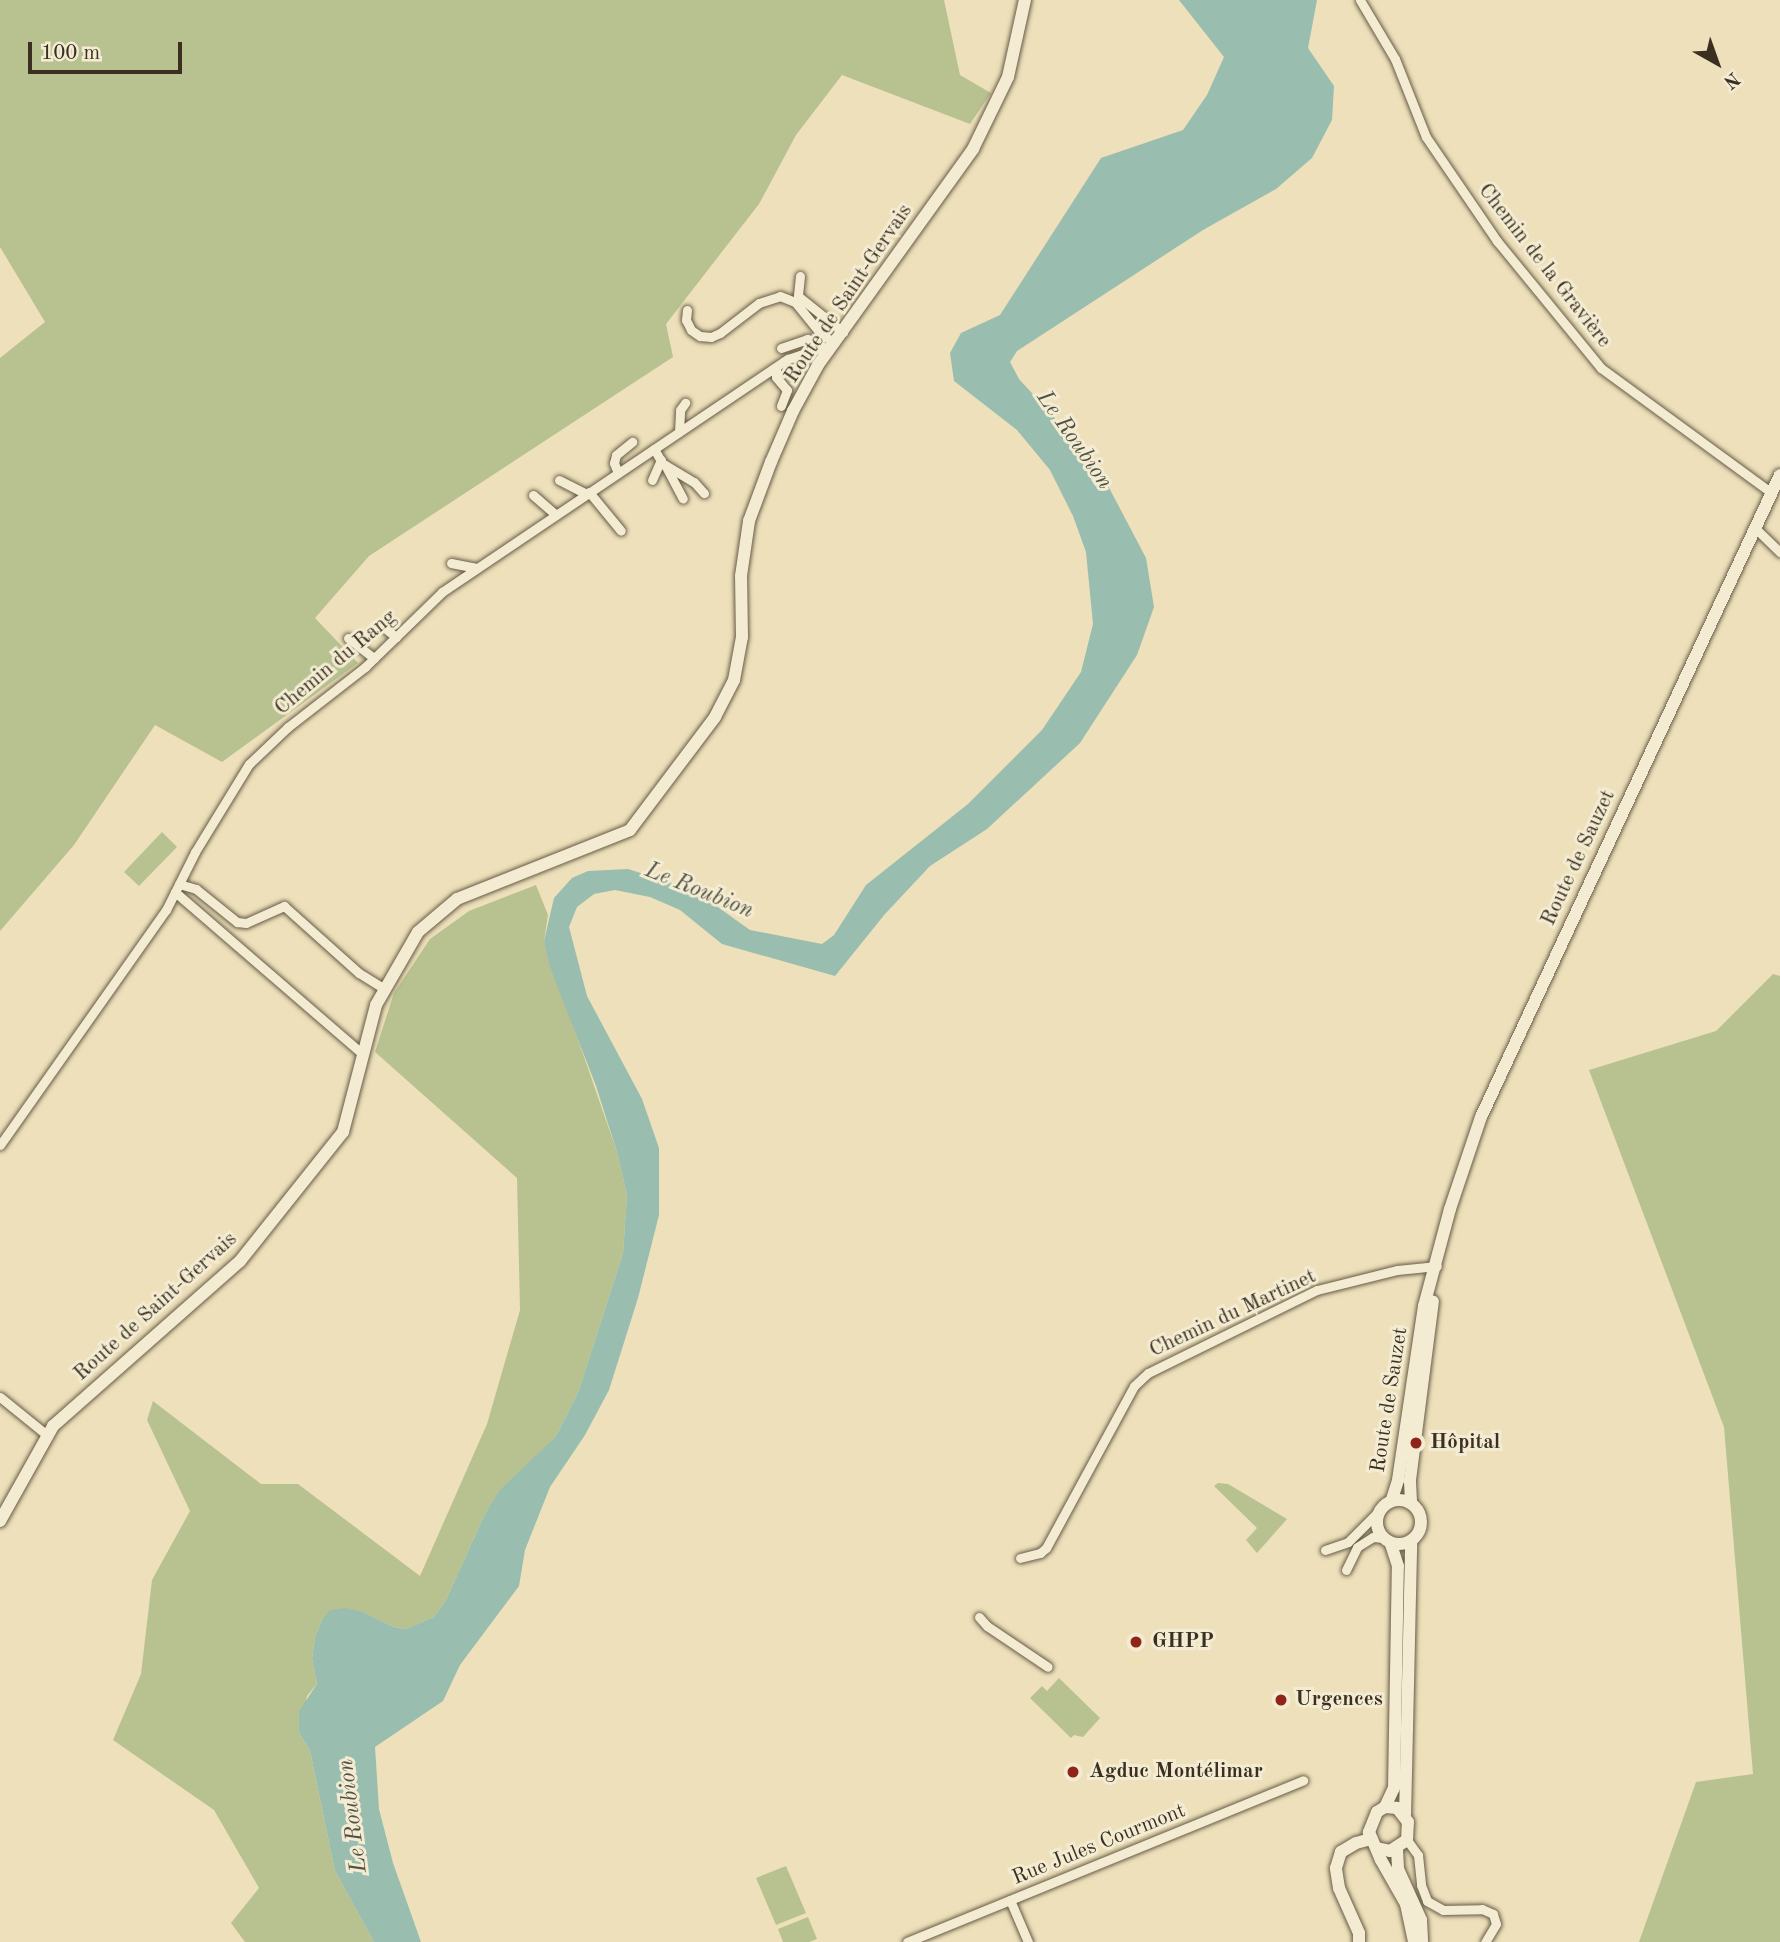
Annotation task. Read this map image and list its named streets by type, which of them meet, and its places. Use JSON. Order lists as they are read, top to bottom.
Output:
{
  "streets": {
    "main road": ["Route de Saint-Gervais", "Route de Sauzet"],
    "street": [
      "Chemin de la Gravière",
      "Chemin du Rang",
      "Chemin du Martinet",
      "Rue Jules Courmont"
    ]
  },
  "crossings": [
    ["Chemin de la Gravière", "Route de Sauzet"],
    ["Route de Saint-Gervais", "Chemin du Rang"],
    ["Route de Sauzet", "Chemin du Martinet"]
  ],
  "water": ["Le Roubion"],
  "places": [
    "Hôpital",
    "GHPP",
    "Urgences",
    "Agduc Montélimar"
  ],
  "scale_bar": "100 m",
  "north": "bottom right"
}
